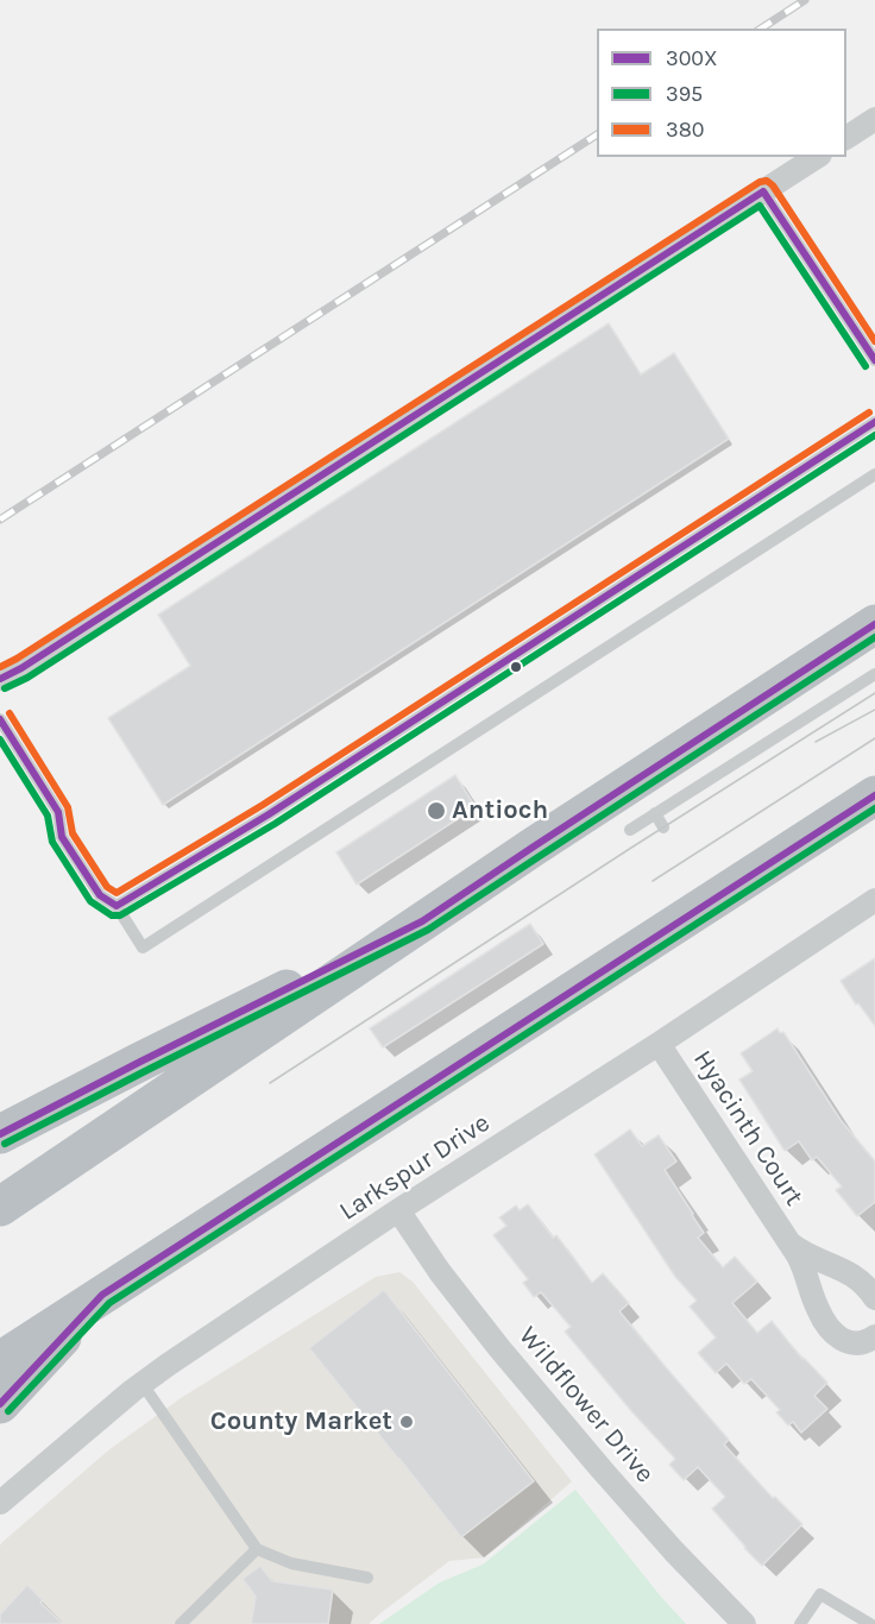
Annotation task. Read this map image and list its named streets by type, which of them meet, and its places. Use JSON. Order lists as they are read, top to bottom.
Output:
{
  "streets": {
    "street": ["Hyacinth Court", "Larkspur Drive", "Wildflower Drive"]
  },
  "crossings": [
    ["Hyacinth Court", "Larkspur Drive"],
    ["Larkspur Drive", "Wildflower Drive"]
  ],
  "places": ["Antioch", "County Market"],
  "lines": ["transit line 380", "transit line 300X", "transit line 395"],
  "legend": ["300X", "395", "380"]
}
